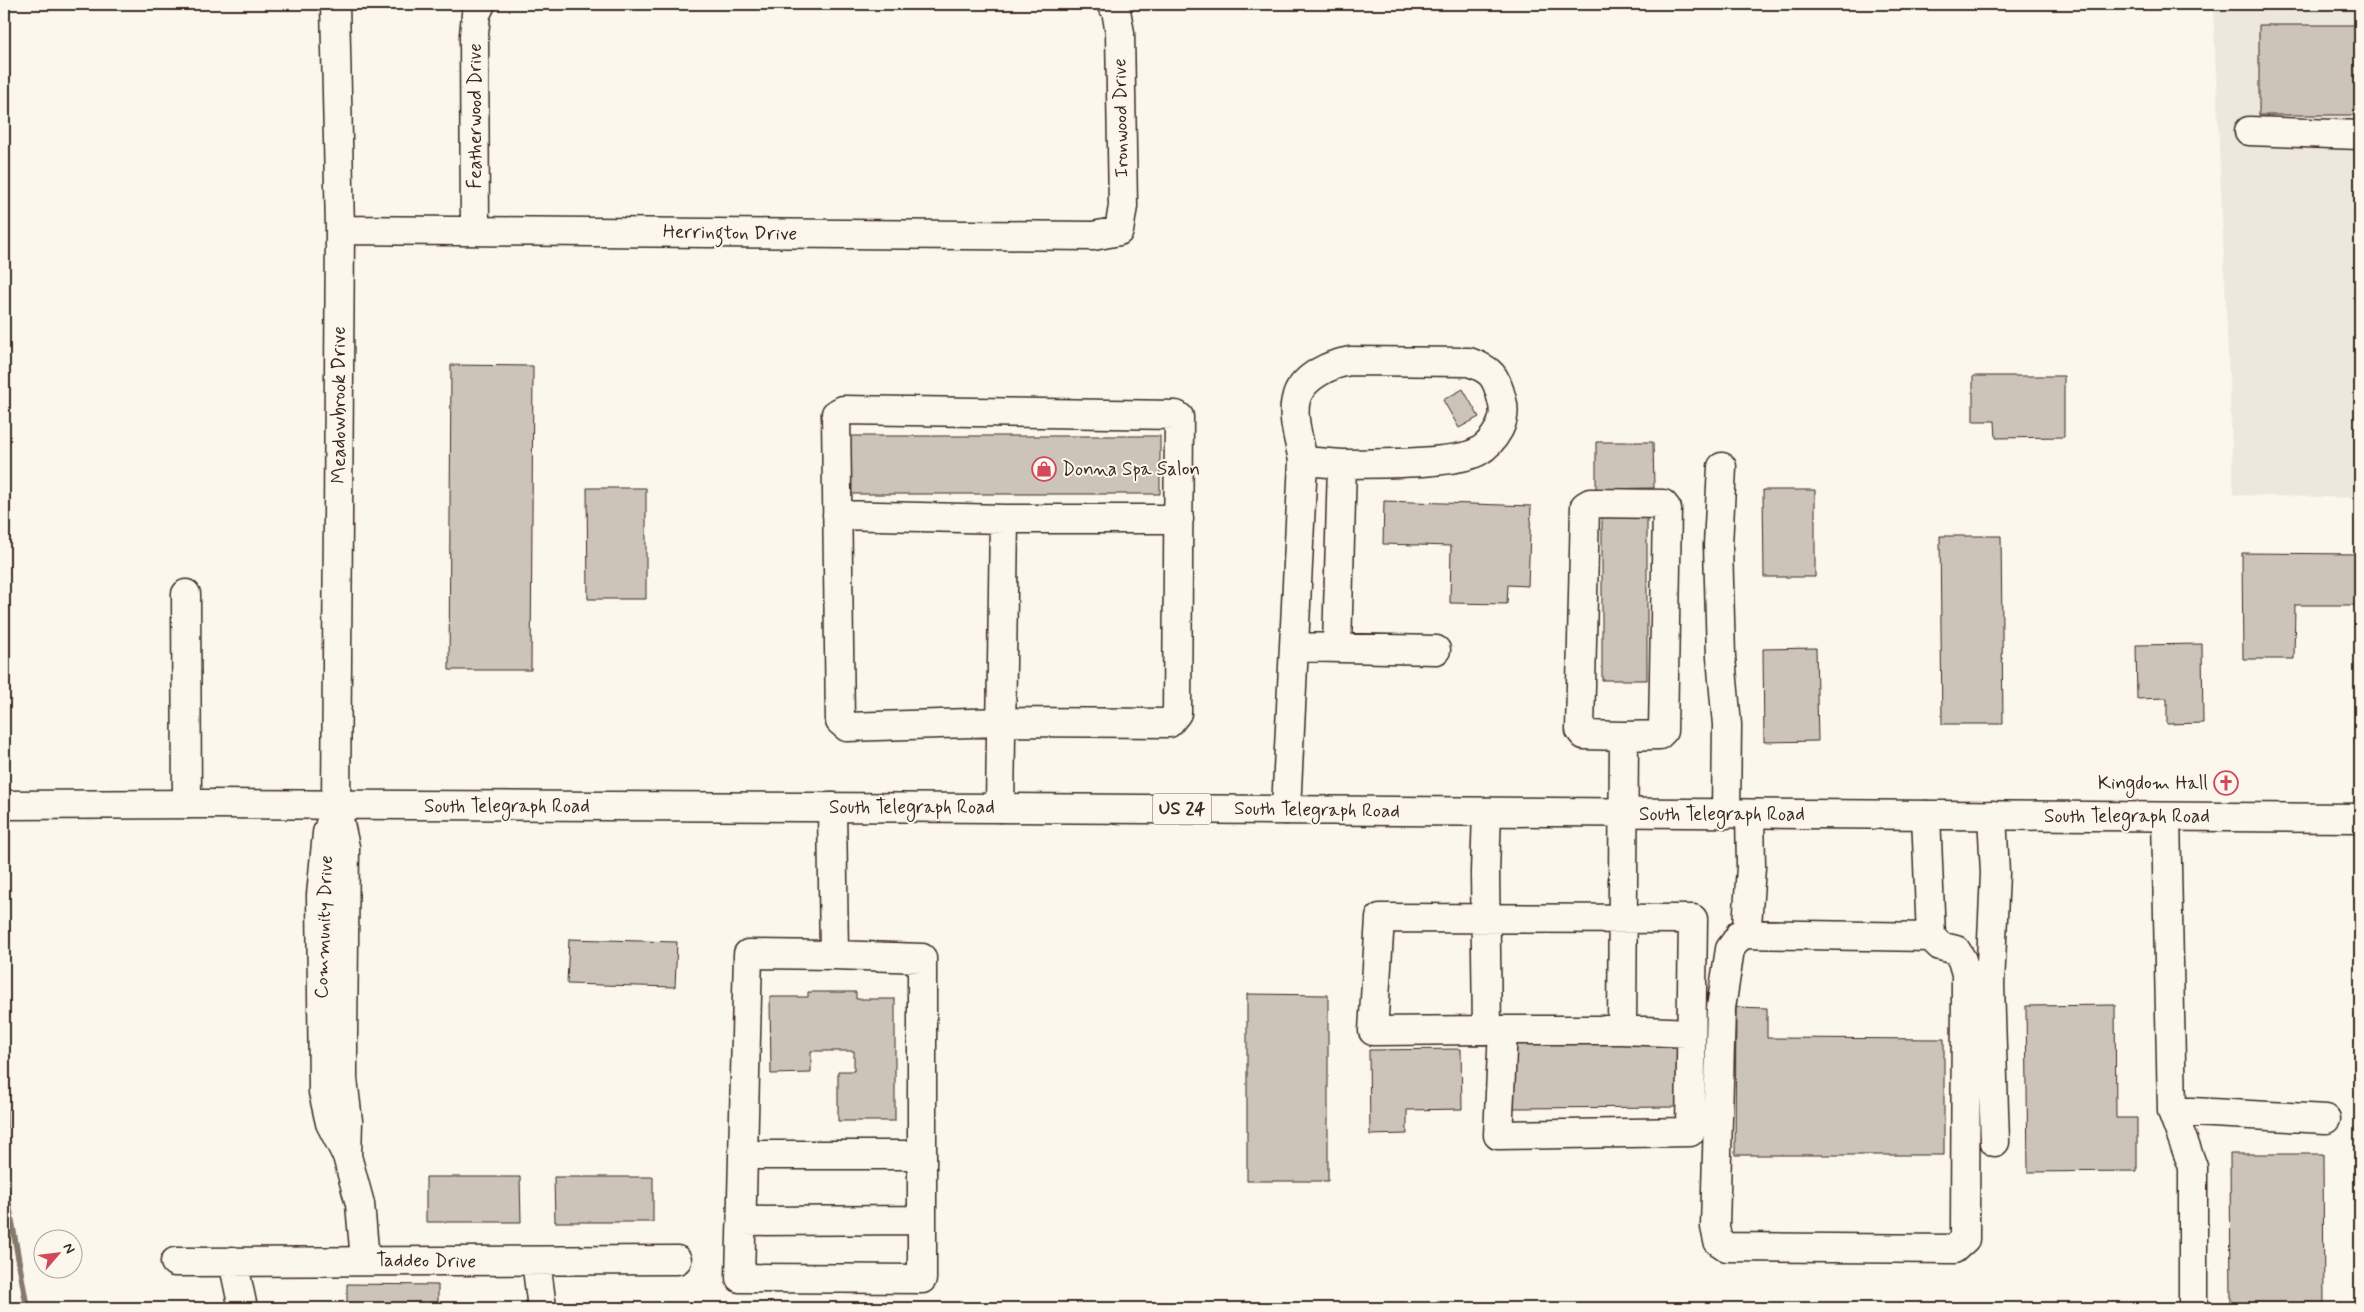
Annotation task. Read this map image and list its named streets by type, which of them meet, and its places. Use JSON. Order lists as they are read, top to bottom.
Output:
{
  "streets": {
    "street": [
      "Featherwood Drive",
      "Ironwood Drive",
      "Herrington Drive",
      "Meadowbrook Drive",
      "South Telegraph Road",
      "US 24",
      "Community Drive",
      "Taddeo Drive"
    ]
  },
  "crossings": [
    ["Featherwood Drive", "Herrington Drive"],
    ["Ironwood Drive", "Herrington Drive"],
    ["Herrington Drive", "Meadowbrook Drive"],
    ["Meadowbrook Drive", "South Telegraph Road"],
    ["Meadowbrook Drive", "Community Drive"],
    ["South Telegraph Road", "Community Drive"],
    ["Community Drive", "Taddeo Drive"]
  ],
  "places": {
    "shop": ["Donna Spa Salon"],
    "church": ["Kingdom Hall"]
  },
  "north": "top right"
}
